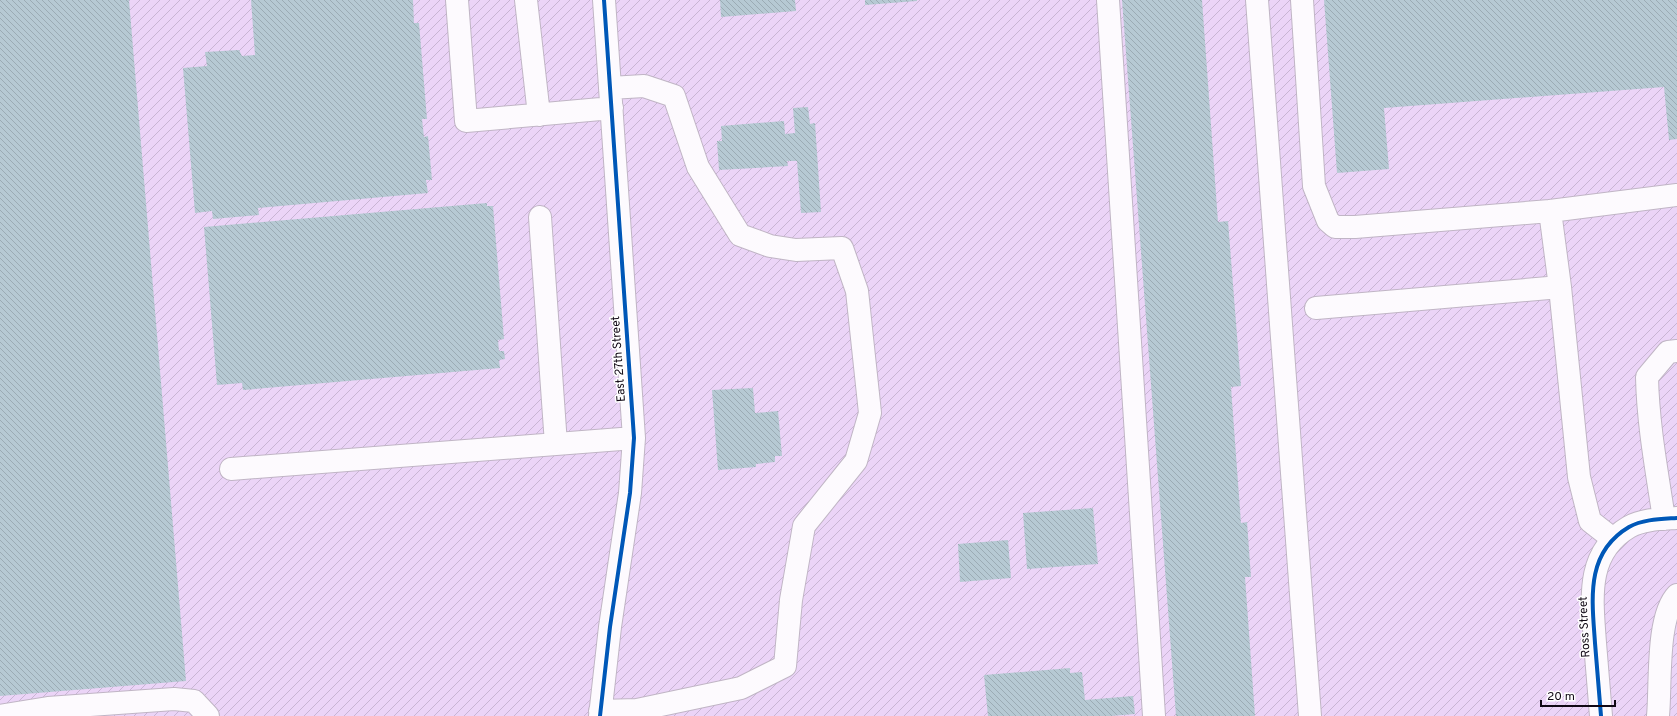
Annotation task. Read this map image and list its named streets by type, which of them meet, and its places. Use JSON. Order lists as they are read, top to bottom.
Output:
{
  "streets": {
    "street": ["East 27th Street", "Ross Street"]
  },
  "scale_bar": "20 m"
}
